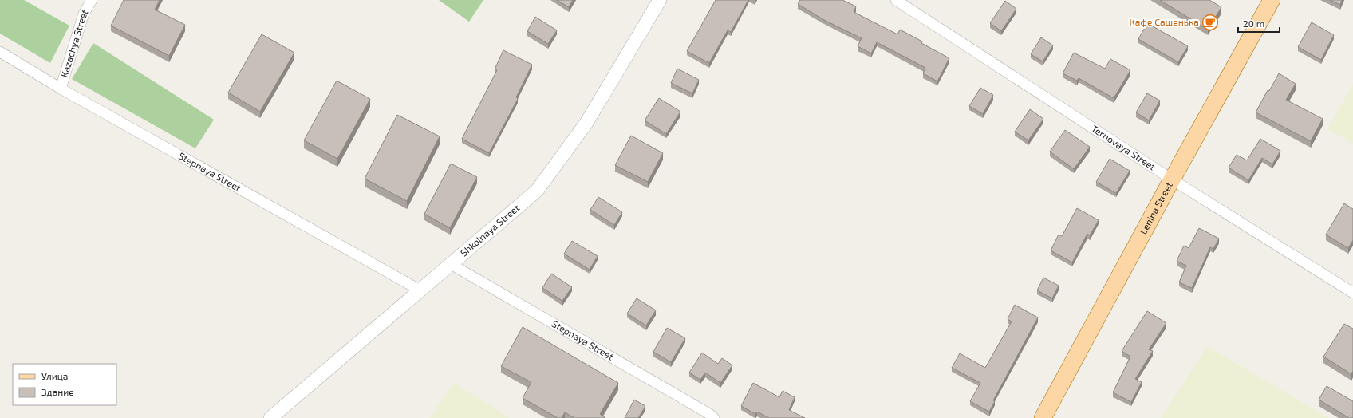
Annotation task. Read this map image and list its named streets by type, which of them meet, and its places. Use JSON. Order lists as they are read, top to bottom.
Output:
{
  "streets": {
    "main road": ["Lenina Street"],
    "street": [
      "Kazachya Street",
      "Ternovaya Street",
      "Stepnaya Street",
      "Shkolnaya Street"
    ]
  },
  "crossings": [
    ["Kazachya Street", "Stepnaya Street"],
    ["Ternovaya Street", "Lenina Street"],
    ["Stepnaya Street", "Shkolnaya Street"]
  ],
  "places": {
    "cafe": ["Кафе Сашенька"]
  },
  "legend": ["Улица", "Здание"],
  "scale_bar": "20 m"
}
